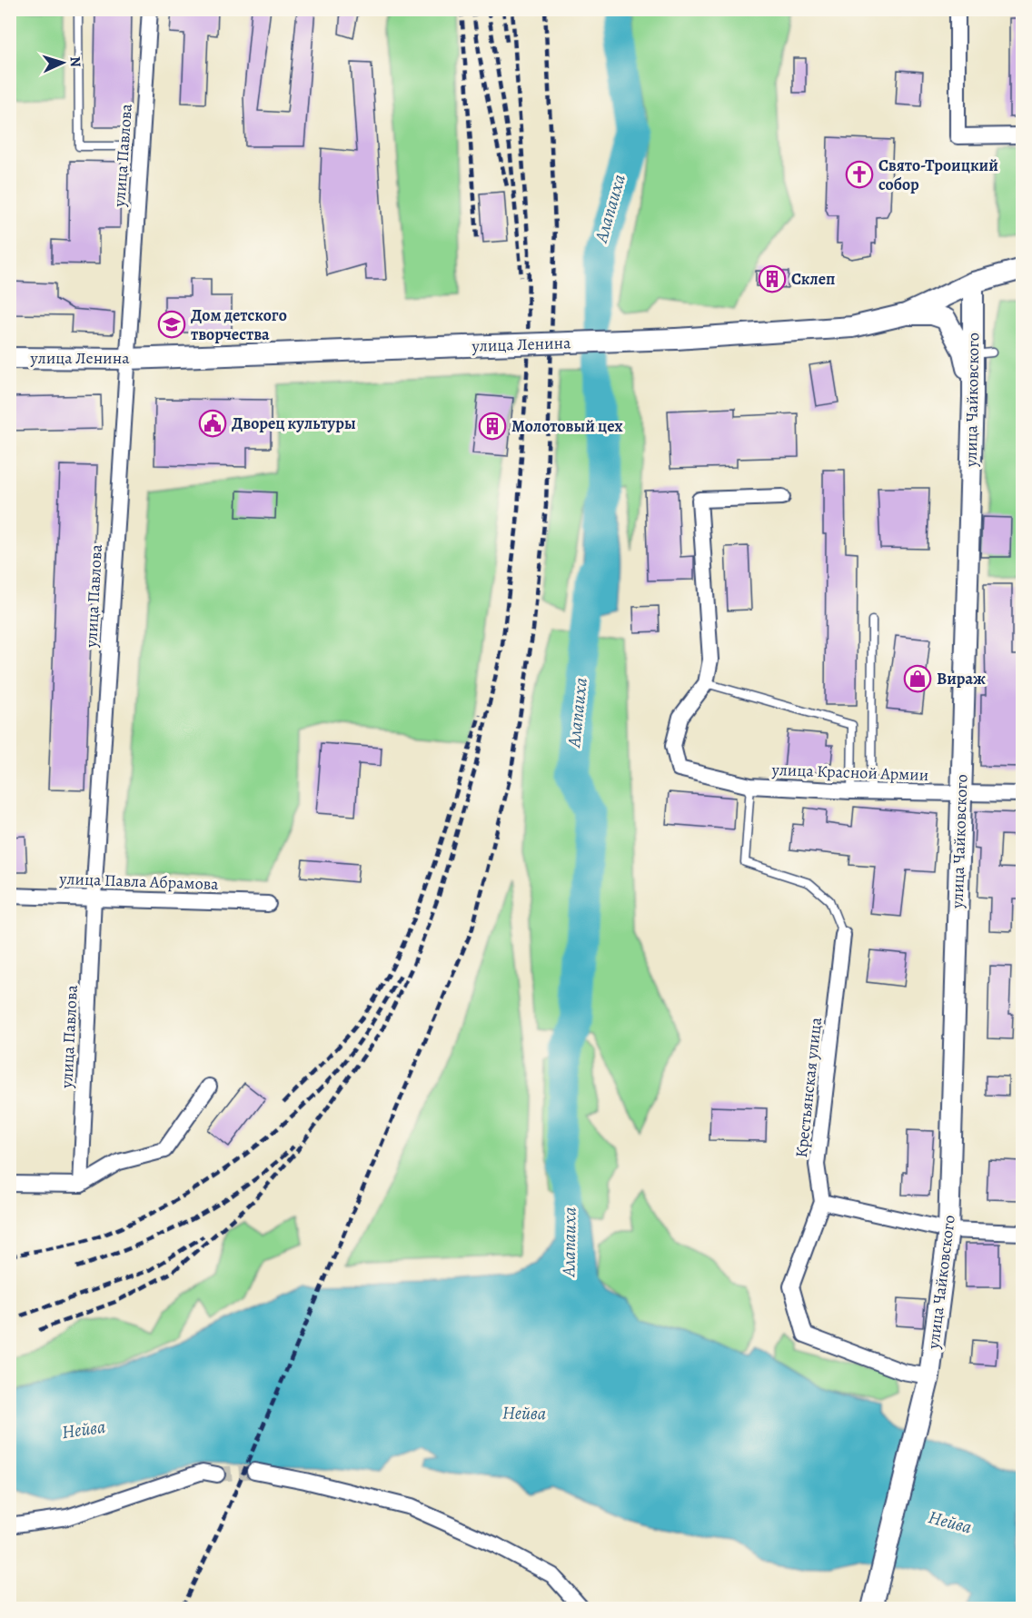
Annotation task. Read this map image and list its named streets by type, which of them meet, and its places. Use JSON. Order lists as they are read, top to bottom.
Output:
{
  "streets": {
    "main road": ["улица Ленина", "улица Чайковского"],
    "street": [
      "улица Павлова",
      "улица Красной Армии",
      "улица Павла Абрамова",
      "Крестьянская улица"
    ]
  },
  "crossings": [
    ["улица Павлова", "улица Ленина"],
    ["улица Павлова", "улица Павла Абрамова"],
    ["улица Ленина", "улица Чайковского"],
    ["улица Чайковского", "улица Красной Армии"],
    ["улица Чайковского", "Крестьянская улица"]
  ],
  "water": ["Алапаиха", "Нейва"],
  "places": {
    "church": ["Свято-Троицкий собор"],
    "building": ["Склеп", "Молотовый цех"],
    "school or university": ["Дом детского творчества"],
    "public building": ["Дворец культуры"],
    "shop": ["Вираж"]
  },
  "north": "right"
}
